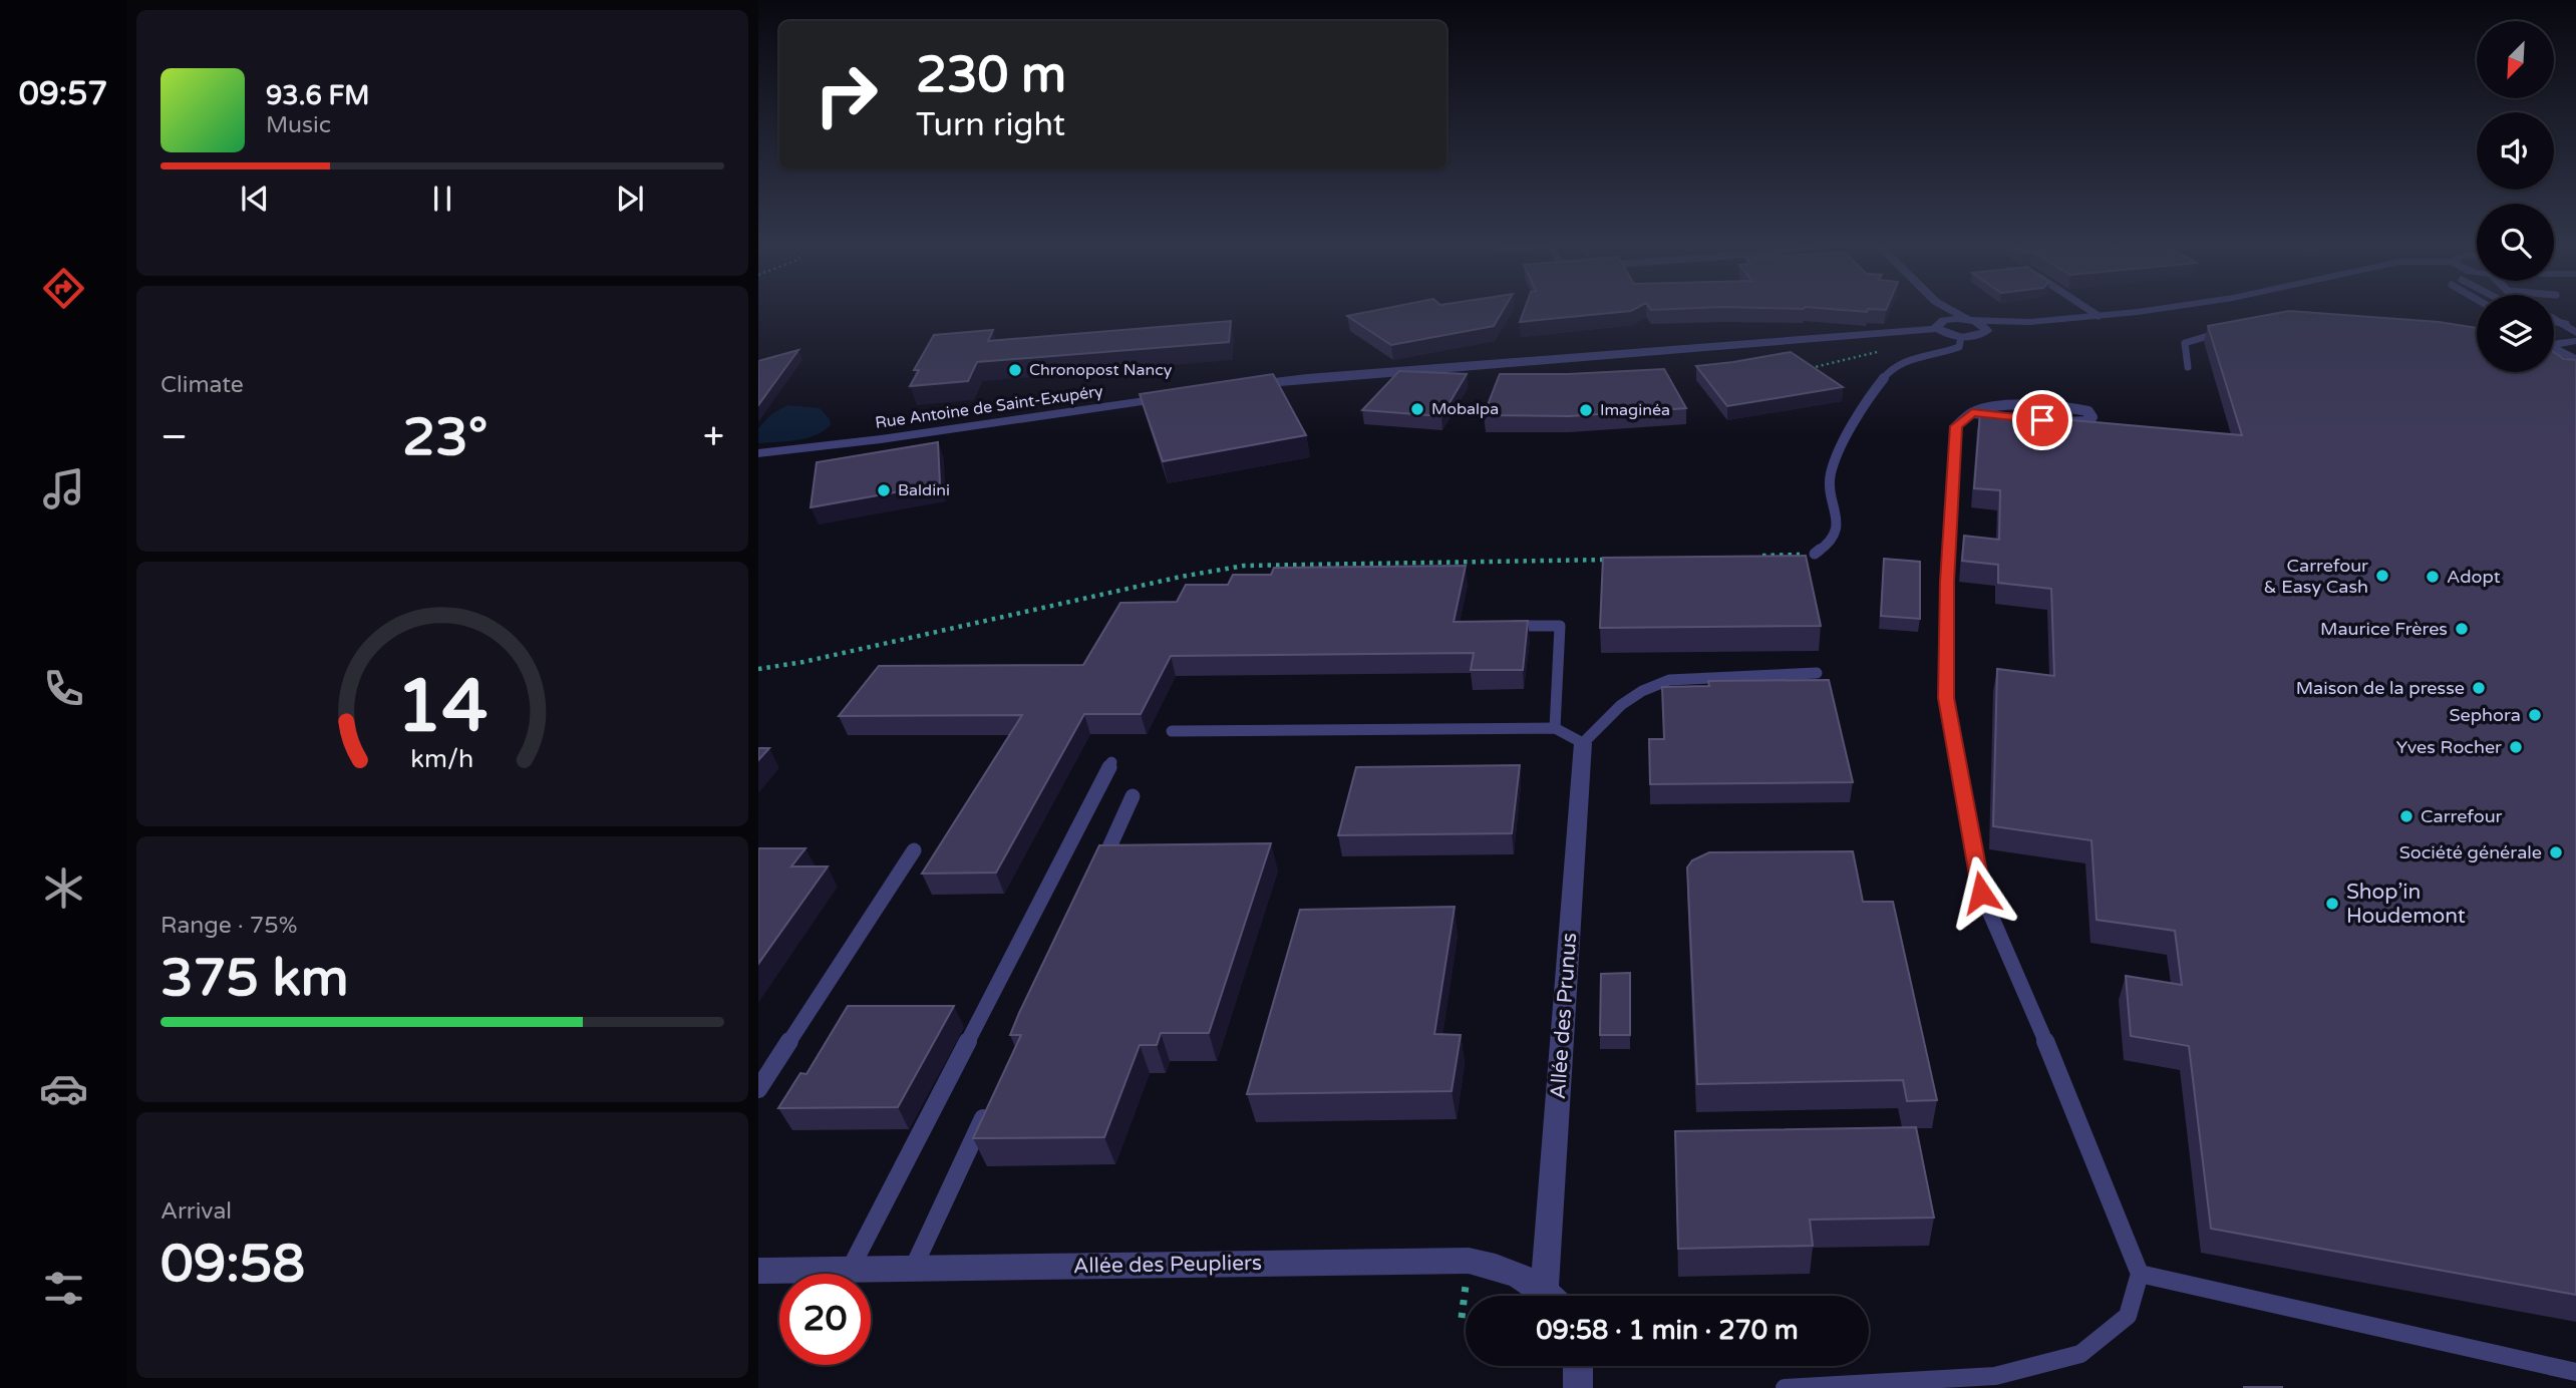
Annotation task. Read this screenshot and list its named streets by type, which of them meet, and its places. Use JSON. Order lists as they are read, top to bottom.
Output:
{
  "streets": {
    "street": ["Rue Antoine de Saint-Exupéry", "Allée des Prunus", "Allée des Peupliers"]
  },
  "places": [
    "Chronopost Nancy",
    "Mobalpa",
    "Imaginéa",
    "Baldini",
    "Carrefour & Easy Cash",
    "Adopt",
    "Maurice Frères",
    "Maison de la presse",
    "Sephora",
    "Yves Rocher",
    "Carrefour",
    "Société générale",
    "Shop’in Houdemont"
  ],
  "north": "bottom left",
  "page": {
    "tabs": "09:57",
    "turn": ["230 m", "Turn right"],
    "song": ["93.6 FM", "Music"],
    "tile": [
      "Climate",
      ["Range · 75%", "375 km"],
      ["Arrival", "09:58"]
    ],
    "heat": ["−", "23°", "+"],
    "limit": "20",
    "trip": "09:58 · 1 min · 270 m",
    "gauge": ["14", "km/h"]
  }
}
